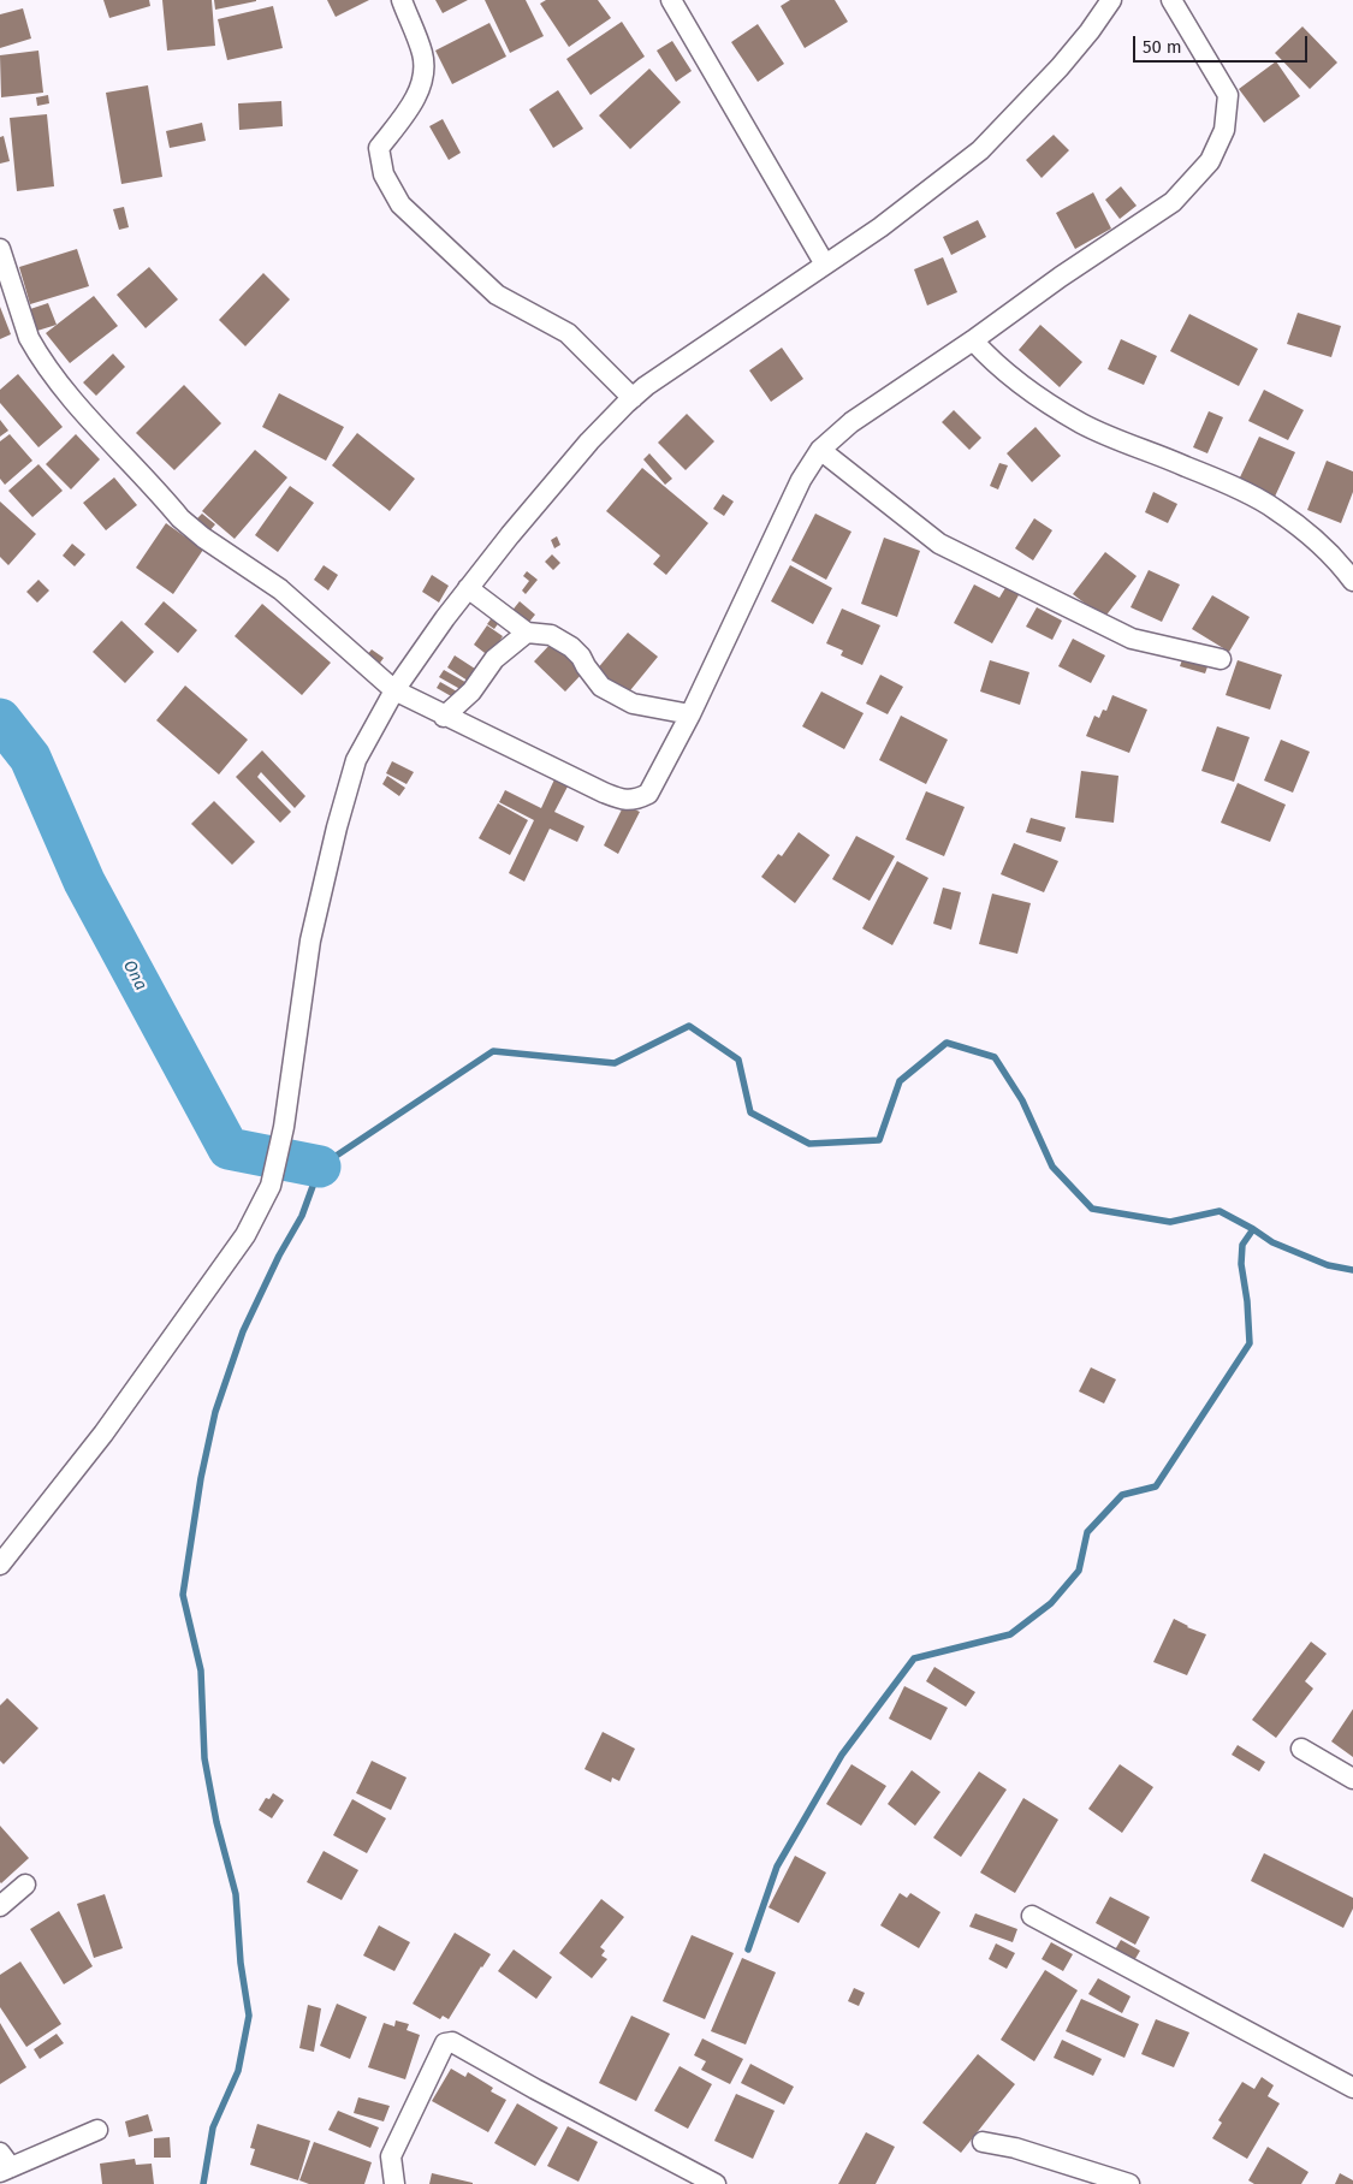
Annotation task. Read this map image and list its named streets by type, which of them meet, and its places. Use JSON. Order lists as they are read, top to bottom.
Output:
{
  "water": ["Ona"],
  "scale_bar": "50 m"
}
